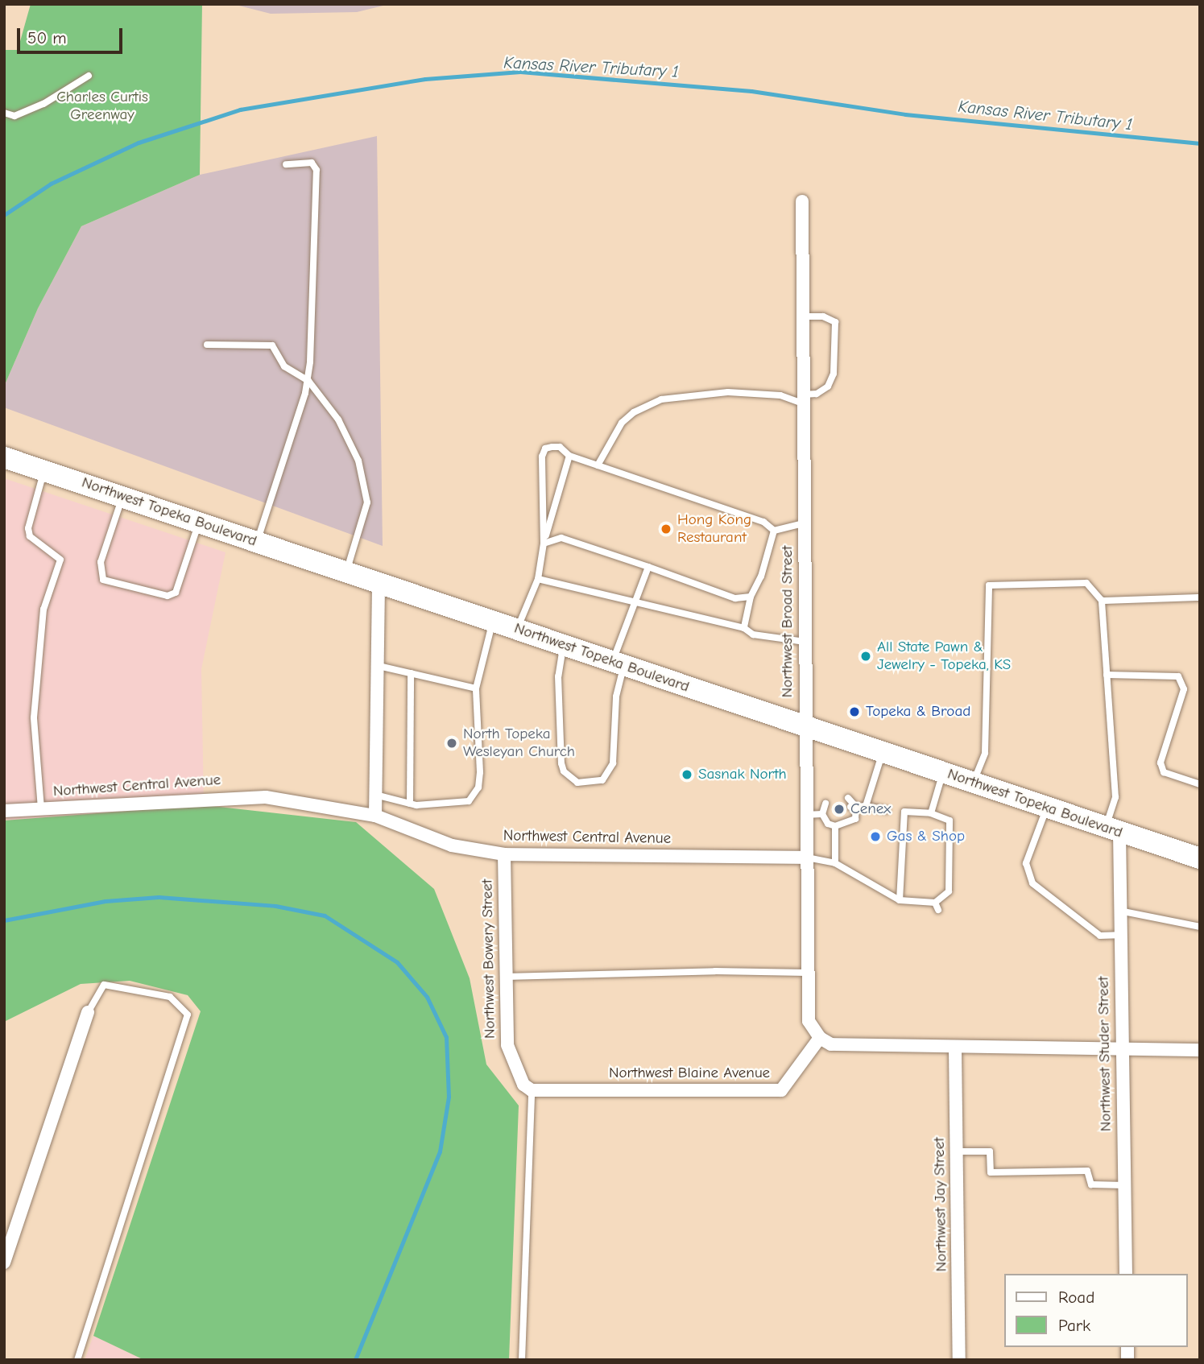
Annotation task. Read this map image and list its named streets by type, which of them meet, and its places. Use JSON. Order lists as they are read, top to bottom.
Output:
{
  "streets": {
    "main road": ["Northwest Topeka Boulevard"],
    "street": [
      "Northwest Broad Street",
      "Northwest Central Avenue",
      "Northwest Bowery Street",
      "Northwest Studer Street",
      "Northwest Blaine Avenue",
      "Northwest Jay Street"
    ]
  },
  "crossings": [
    ["Northwest Topeka Boulevard", "Northwest Broad Street"],
    ["Northwest Topeka Boulevard", "Northwest Studer Street"],
    ["Northwest Broad Street", "Northwest Central Avenue"],
    ["Northwest Broad Street", "Northwest Blaine Avenue"],
    ["Northwest Central Avenue", "Northwest Bowery Street"],
    ["Northwest Bowery Street", "Northwest Blaine Avenue"]
  ],
  "water": ["Kansas River Tributary 1"],
  "parks": ["Charles Curtis Greenway"],
  "places": [
    "Hong Kong Restaurant",
    "All State Pawn & Jewelry - Topeka, KS",
    "Topeka & Broad",
    "North Topeka Wesleyan Church",
    "Sasnak North",
    "Cenex",
    "Gas & Shop"
  ],
  "legend": ["Road", "Park"],
  "scale_bar": "50 m"
}
